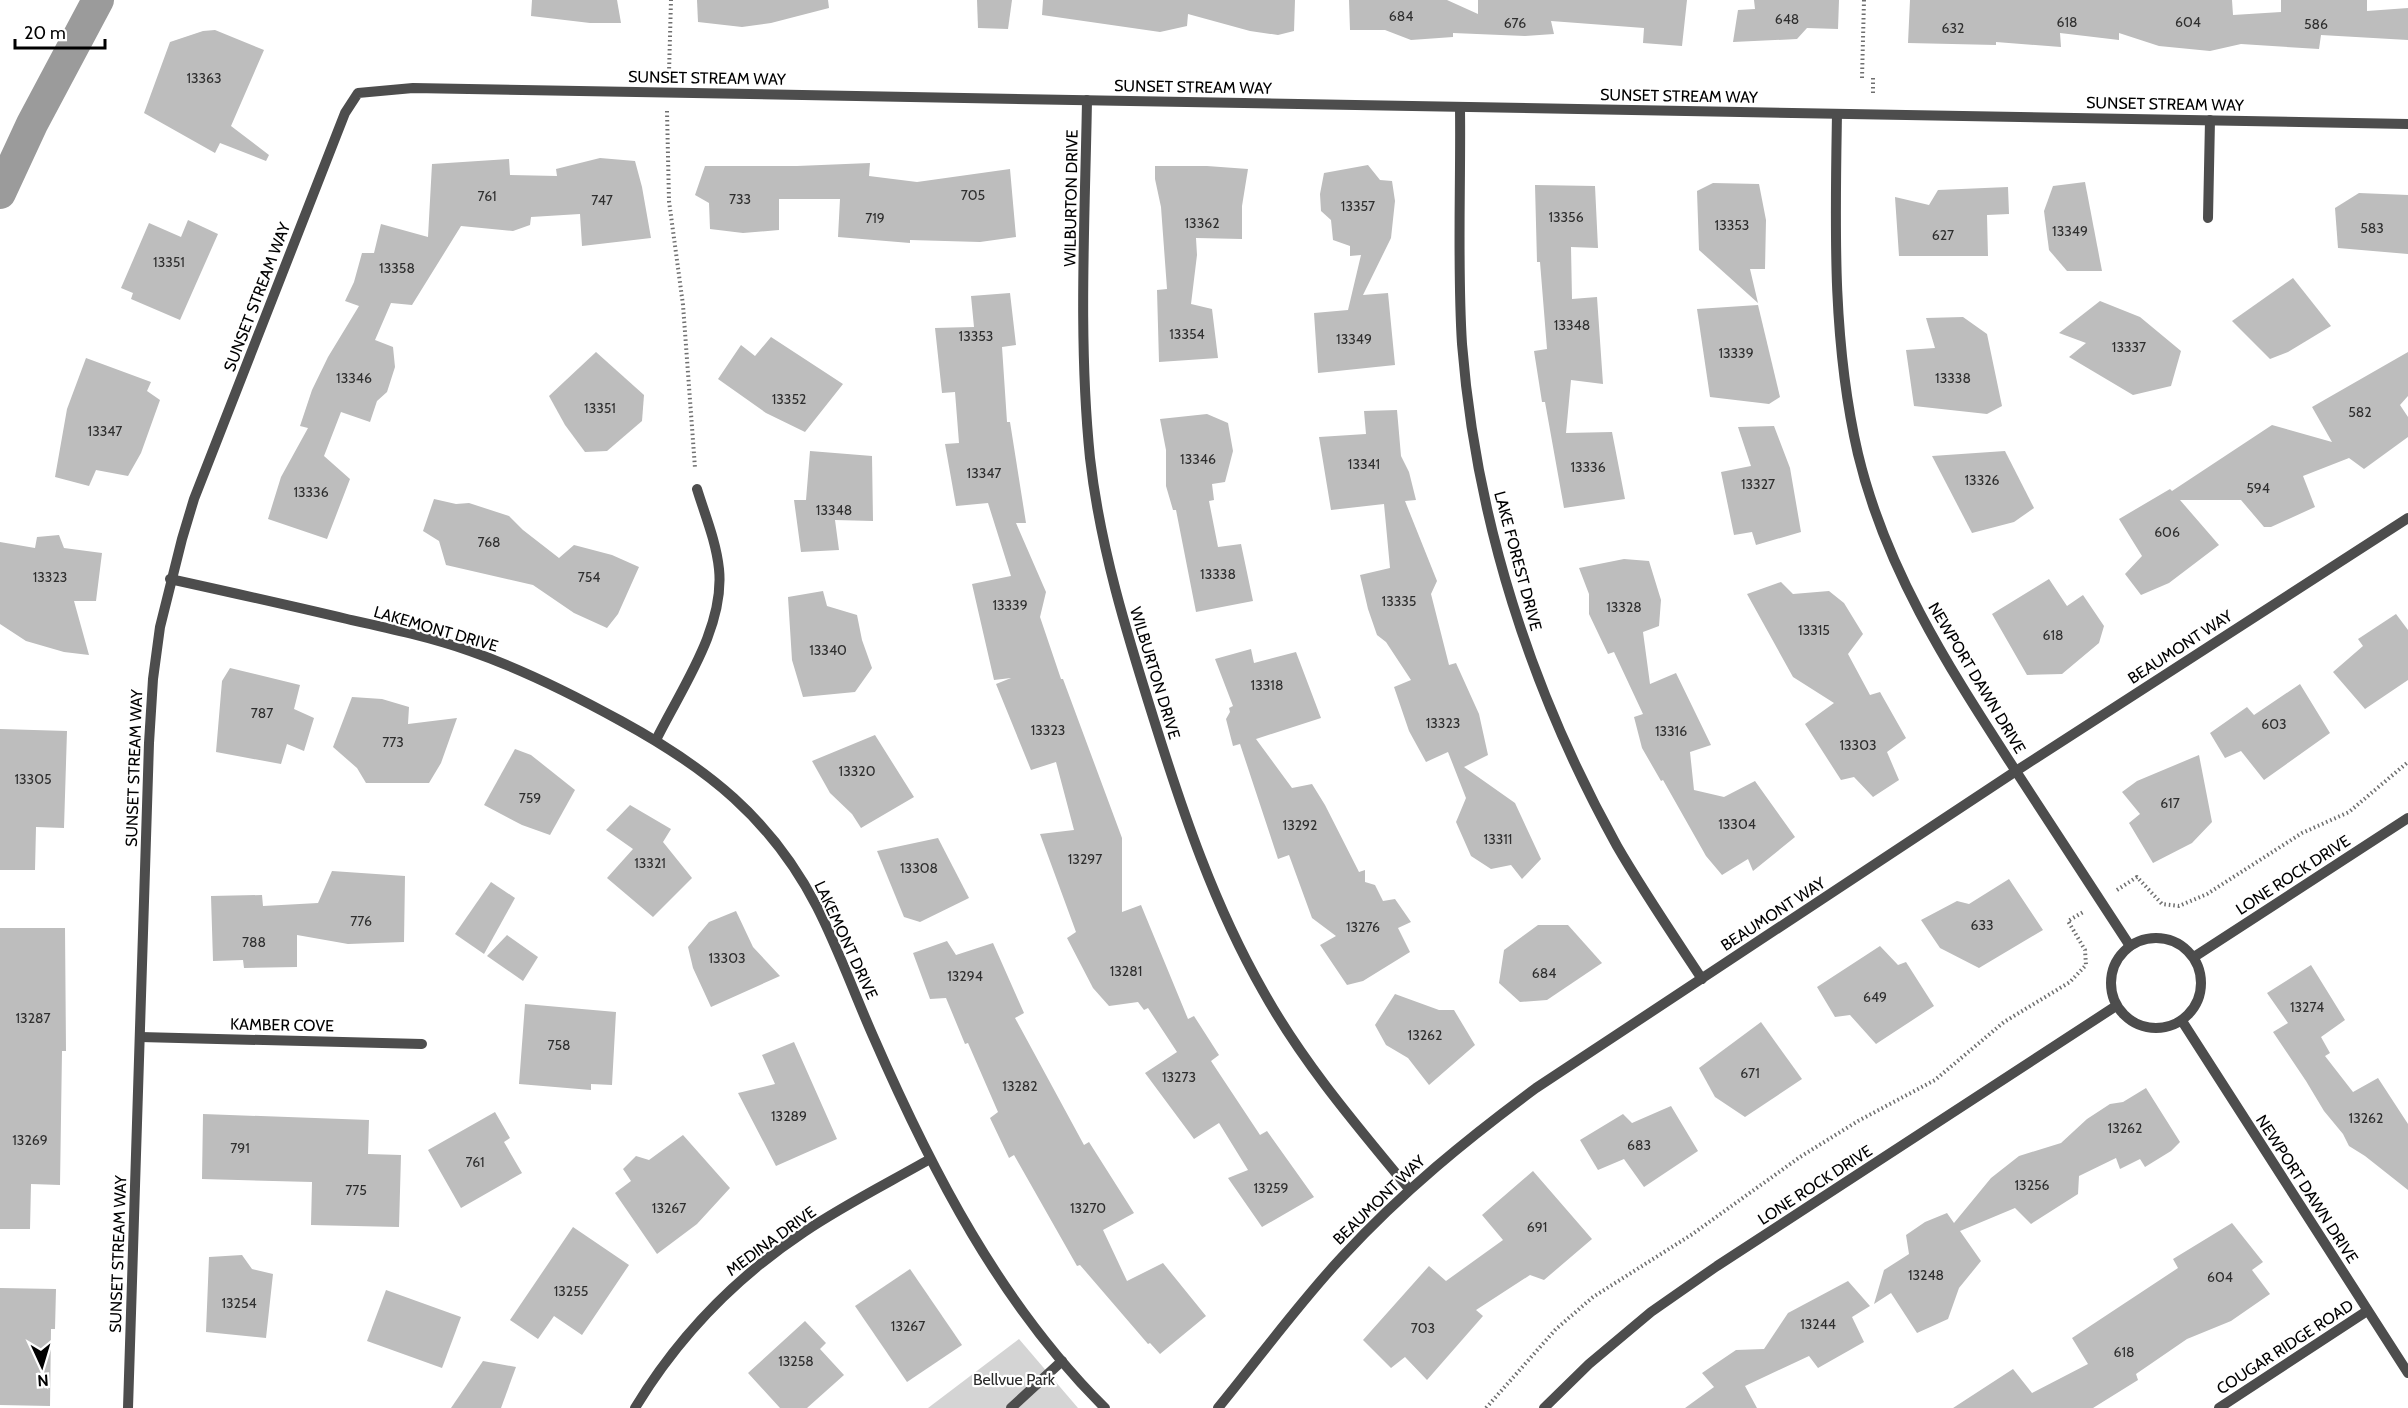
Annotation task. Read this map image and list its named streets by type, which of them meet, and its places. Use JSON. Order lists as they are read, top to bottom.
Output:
{
  "streets": {
    "street": [
      "SUNSET STREAM WAY",
      "WILBURTON DRIVE",
      "LAKE FOREST DRIVE",
      "LAKEMONT DRIVE",
      "BEAUMONT WAY",
      "NEWPORT DAWN DRIVE",
      "LONE ROCK DRIVE",
      "KAMBER COVE",
      "MEDINA DRIVE",
      "COUGAR RIDGE ROAD"
    ]
  },
  "crossings": [
    ["SUNSET STREAM WAY", "WILBURTON DRIVE"],
    ["SUNSET STREAM WAY", "LAKE FOREST DRIVE"],
    ["SUNSET STREAM WAY", "LAKEMONT DRIVE"],
    ["SUNSET STREAM WAY", "NEWPORT DAWN DRIVE"],
    ["SUNSET STREAM WAY", "KAMBER COVE"],
    ["WILBURTON DRIVE", "BEAUMONT WAY"],
    ["LAKE FOREST DRIVE", "BEAUMONT WAY"],
    ["LAKEMONT DRIVE", "MEDINA DRIVE"],
    ["BEAUMONT WAY", "NEWPORT DAWN DRIVE"],
    ["NEWPORT DAWN DRIVE", "LONE ROCK DRIVE"],
    ["NEWPORT DAWN DRIVE", "COUGAR RIDGE ROAD"]
  ],
  "parks": ["Bellvue Park"],
  "house_numbers": [
    "684",
    "648",
    "618",
    "604",
    "676",
    "586",
    "632",
    "13363",
    "705",
    "761",
    "733",
    "747",
    "13357",
    "13356",
    "719",
    "13362",
    "13353",
    "583",
    "13349",
    "627",
    "13351",
    "13358",
    "13348",
    "13354",
    "13353",
    "13349",
    "13337",
    "13339",
    "13346",
    "13338",
    "13352",
    "13351",
    "582",
    "13347",
    "13346",
    "13341",
    "13336",
    "13347",
    "13326",
    "13327",
    "594",
    "13336",
    "13348",
    "606",
    "768",
    "13338",
    "13323",
    "754",
    "13335",
    "13339",
    "13328",
    "13315",
    "618",
    "13340",
    "13318",
    "787",
    "13323",
    "603",
    "13323",
    "13316",
    "773",
    "13303",
    "13320",
    "13305",
    "759",
    "617",
    "13304",
    "13292",
    "13311",
    "13297",
    "13321",
    "13308",
    "776",
    "633",
    "13276",
    "788",
    "13303",
    "13281",
    "684",
    "13294",
    "649",
    "13274",
    "13287",
    "13262",
    "758",
    "671",
    "13273",
    "13282",
    "13289",
    "13262",
    "13262",
    "13269",
    "683",
    "791",
    "761",
    "13256",
    "13259",
    "775",
    "13267",
    "13270",
    "691",
    "13248",
    "604",
    "13255",
    "13254",
    "13244",
    "13267",
    "703",
    "618",
    "13258"
  ],
  "scale_bar": "20 m",
  "north": "bottom"
}
